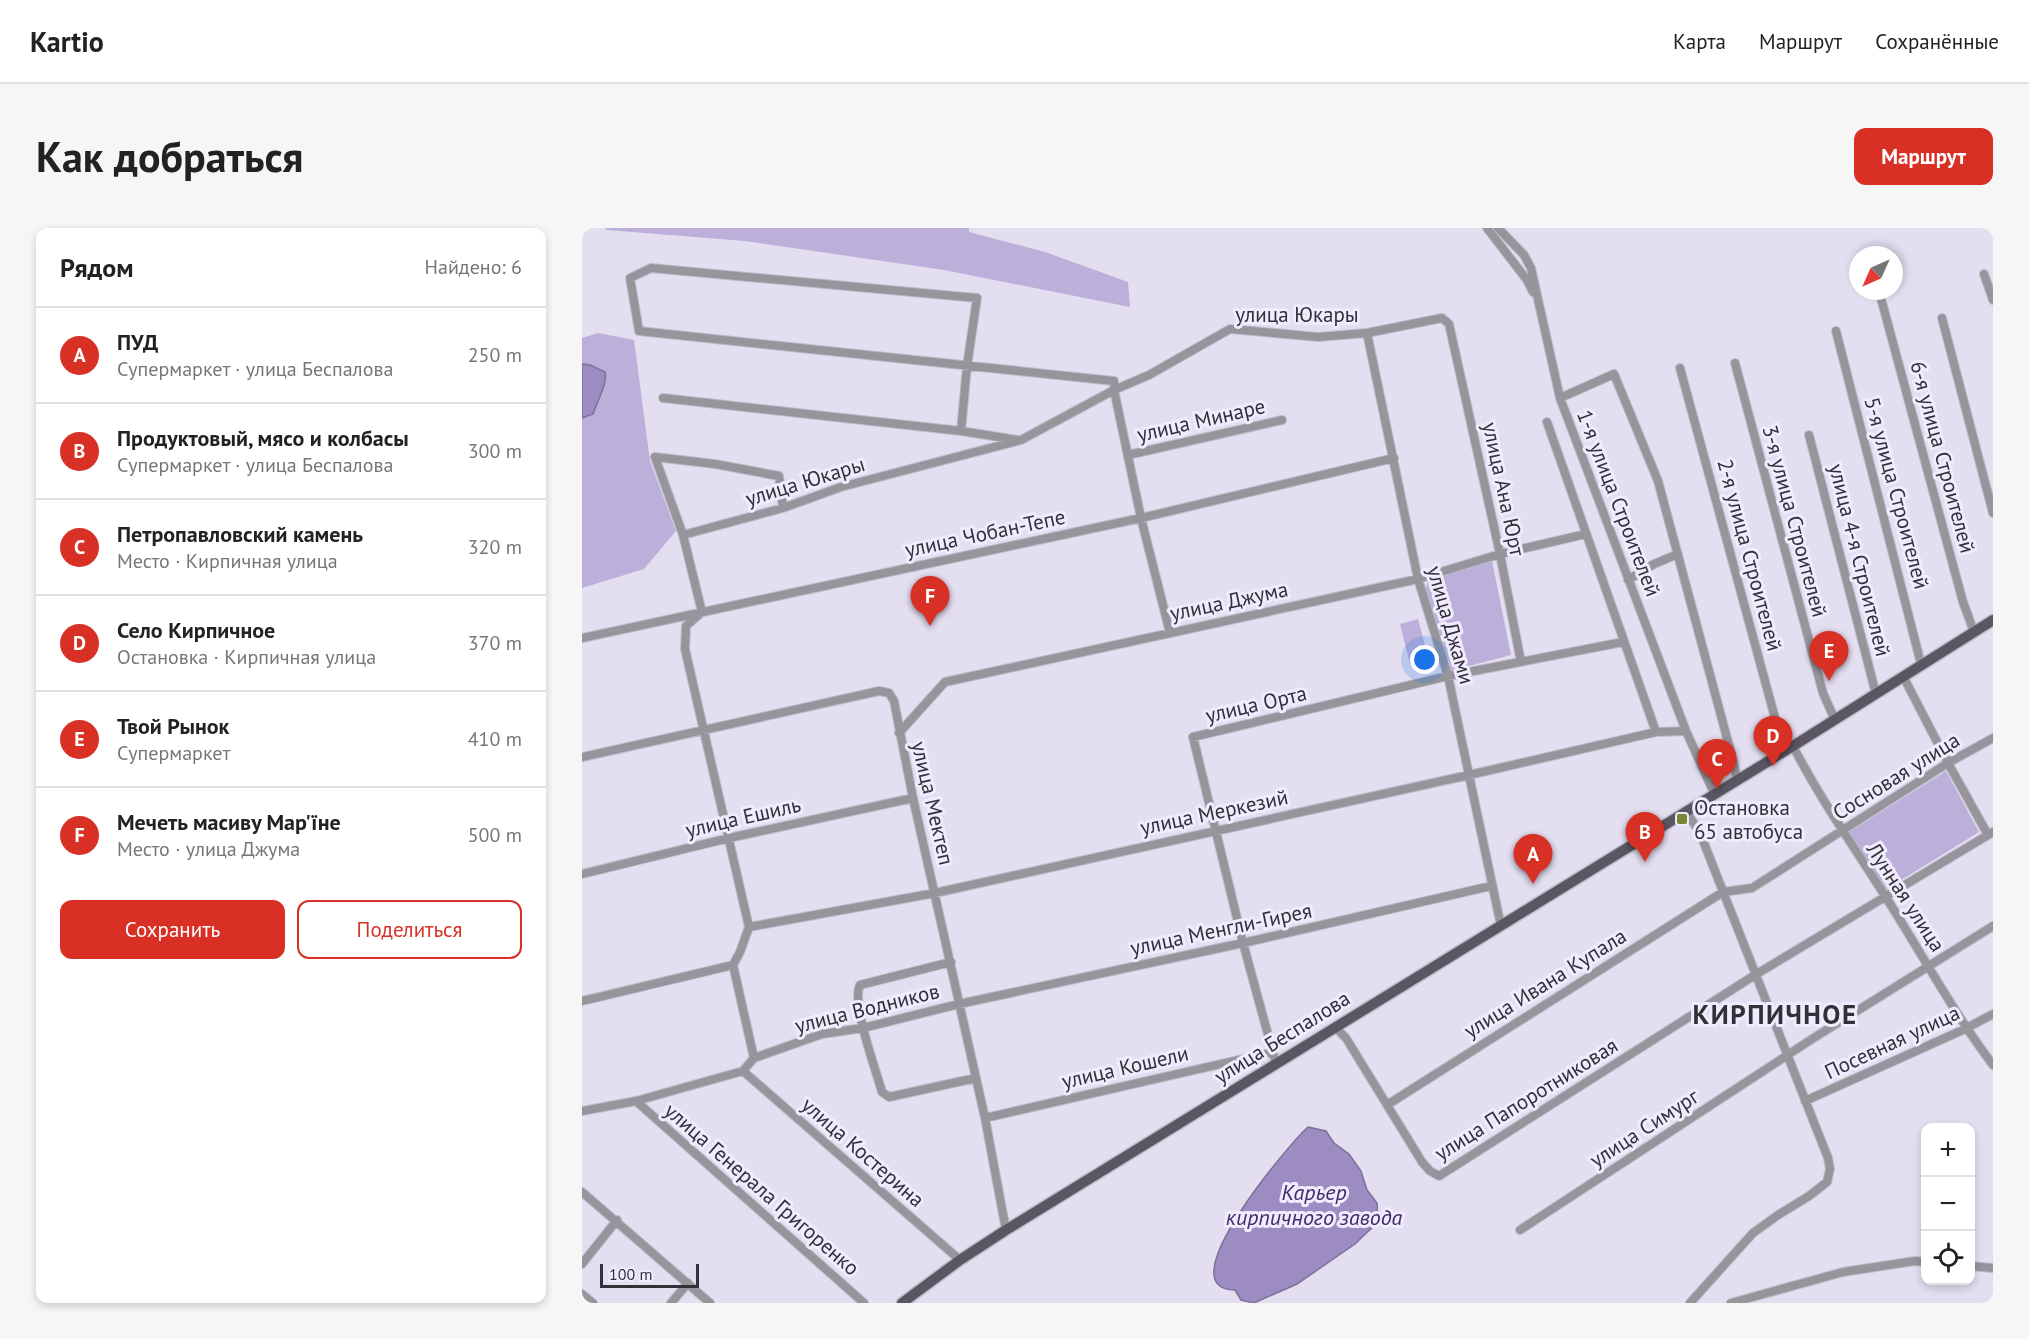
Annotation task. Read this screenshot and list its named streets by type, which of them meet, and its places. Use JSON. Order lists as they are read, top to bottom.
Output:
{
  "streets": {
    "main road": ["улица Беспалова"],
    "street": [
      "улица Юкары",
      "улица Минаре",
      "6-я улица Строителей",
      "улица Ана Юрт",
      "5-я улица Строителей",
      "1-я улица Строителей",
      "3-я улица Строителей",
      "улица Чобан-Тепе",
      "2-я улица Строителей",
      "улица 4-я Строителей",
      "улица Джума",
      "улица Джами",
      "улица Орта",
      "Сосновая улица",
      "улица Мектеп",
      "улица Меркезий",
      "улица Ешиль",
      "Лунная улица",
      "улица Менгли-Гирея",
      "улица Ивана Купала",
      "улица Водников",
      "Посевная улица",
      "улица Кошели",
      "улица Папоротниковая",
      "улица Симург",
      "улица Костерина",
      "улица Генерала Григоренко"
    ]
  },
  "crossings": [
    ["улица Юкары", "улица Ана Юрт"],
    ["улица Юкары", "улица Джами"],
    ["6-я улица Строителей", "улица Беспалова"],
    ["улица Ана Юрт", "улица Джума"],
    ["улица Ана Юрт", "улица Орта"],
    ["5-я улица Строителей", "улица Беспалова"],
    ["1-я улица Строителей", "улица Меркезий"],
    ["1-я улица Строителей", "улица Беспалова"],
    ["3-я улица Строителей", "улица Беспалова"],
    ["улица Чобан-Тепе", "улица Джами"],
    ["2-я улица Строителей", "Лунная улица"],
    ["2-я улица Строителей", "улица Беспалова"],
    ["улица 4-я Строителей", "улица Беспалова"],
    ["улица Джума", "улица Джами"],
    ["улица Джума", "улица Мектеп"],
    ["улица Джами", "улица Орта"],
    ["улица Джами", "улица Меркезий"],
    ["улица Джами", "улица Менгли-Гирея"],
    ["улица Джами", "улица Беспалова"],
    ["улица Орта", "улица Меркезий"],
    ["улица Орта", "улица Менгли-Гирея"],
    ["улица Орта", "улица Беспалова"],
    ["улица Орта", "улица Кошели"],
    ["Сосновая улица", "Лунная улица"],
    ["Сосновая улица", "улица Ивана Купала"],
    ["улица Мектеп", "улица Меркезий"],
    ["улица Мектеп", "улица Ешиль"],
    ["улица Мектеп", "улица Менгли-Гирея"],
    ["улица Мектеп", "улица Водников"],
    ["улица Мектеп", "улица Беспалова"],
    ["улица Мектеп", "улица Кошели"],
    ["Лунная улица", "улица Беспалова"],
    ["Лунная улица", "Посевная улица"],
    ["Лунная улица", "улица Симург"],
    ["улица Менгли-Гирея", "улица Водников"],
    ["улица Ивана Купала", "улица Папоротниковая"],
    ["улица Беспалова", "улица Папоротниковая"],
    ["улица Беспалова", "улица Костерина"]
  ],
  "districts": ["КИРПИЧНОЕ"],
  "water": ["Карьер кирпичного завода"],
  "places": {
    "transit": ["Остановка 65 автобуса"]
  },
  "scale_bar": "100 m",
  "north": "bottom left",
  "page": {
    "header": "Kartio",
    "nav": ["Карта", "Маршрут", "Сохранённые"],
    "buttons": [
      "Маршрут",
      ["Сохранить", "Поделиться"]
    ],
    "title": "Как добраться",
    "heading": ["Рядом", "Найдено: 6"],
    "list": [
      {
        "mark": "A",
        "name": "ПУД",
        "note": "Супермаркет · улица Беспалова",
        "value": "250 m"
      },
      {
        "mark": "B",
        "name": "Продуктовый, мясо и колбасы",
        "note": "Супермаркет · улица Беспалова",
        "value": "300 m"
      },
      {
        "mark": "C",
        "name": "Петропавловский камень",
        "note": "Место · Кирпичная улица",
        "value": "320 m"
      },
      {
        "mark": "D",
        "name": "Село Кирпичное",
        "note": "Остановка · Кирпичная улица",
        "value": "370 m"
      },
      {
        "mark": "E",
        "name": "Твой Рынок",
        "note": "Супермаркет",
        "value": "410 m"
      },
      {
        "mark": "F",
        "name": "Мечеть масиву Мар'їне",
        "note": "Место · улица Джума",
        "value": "500 m"
      }
    ],
    "pins": [
      "F",
      "E",
      "D",
      "C",
      "B",
      "A"
    ],
    "map_buttons": ["+", "−"],
    "scale": "100 m"
  }
}
